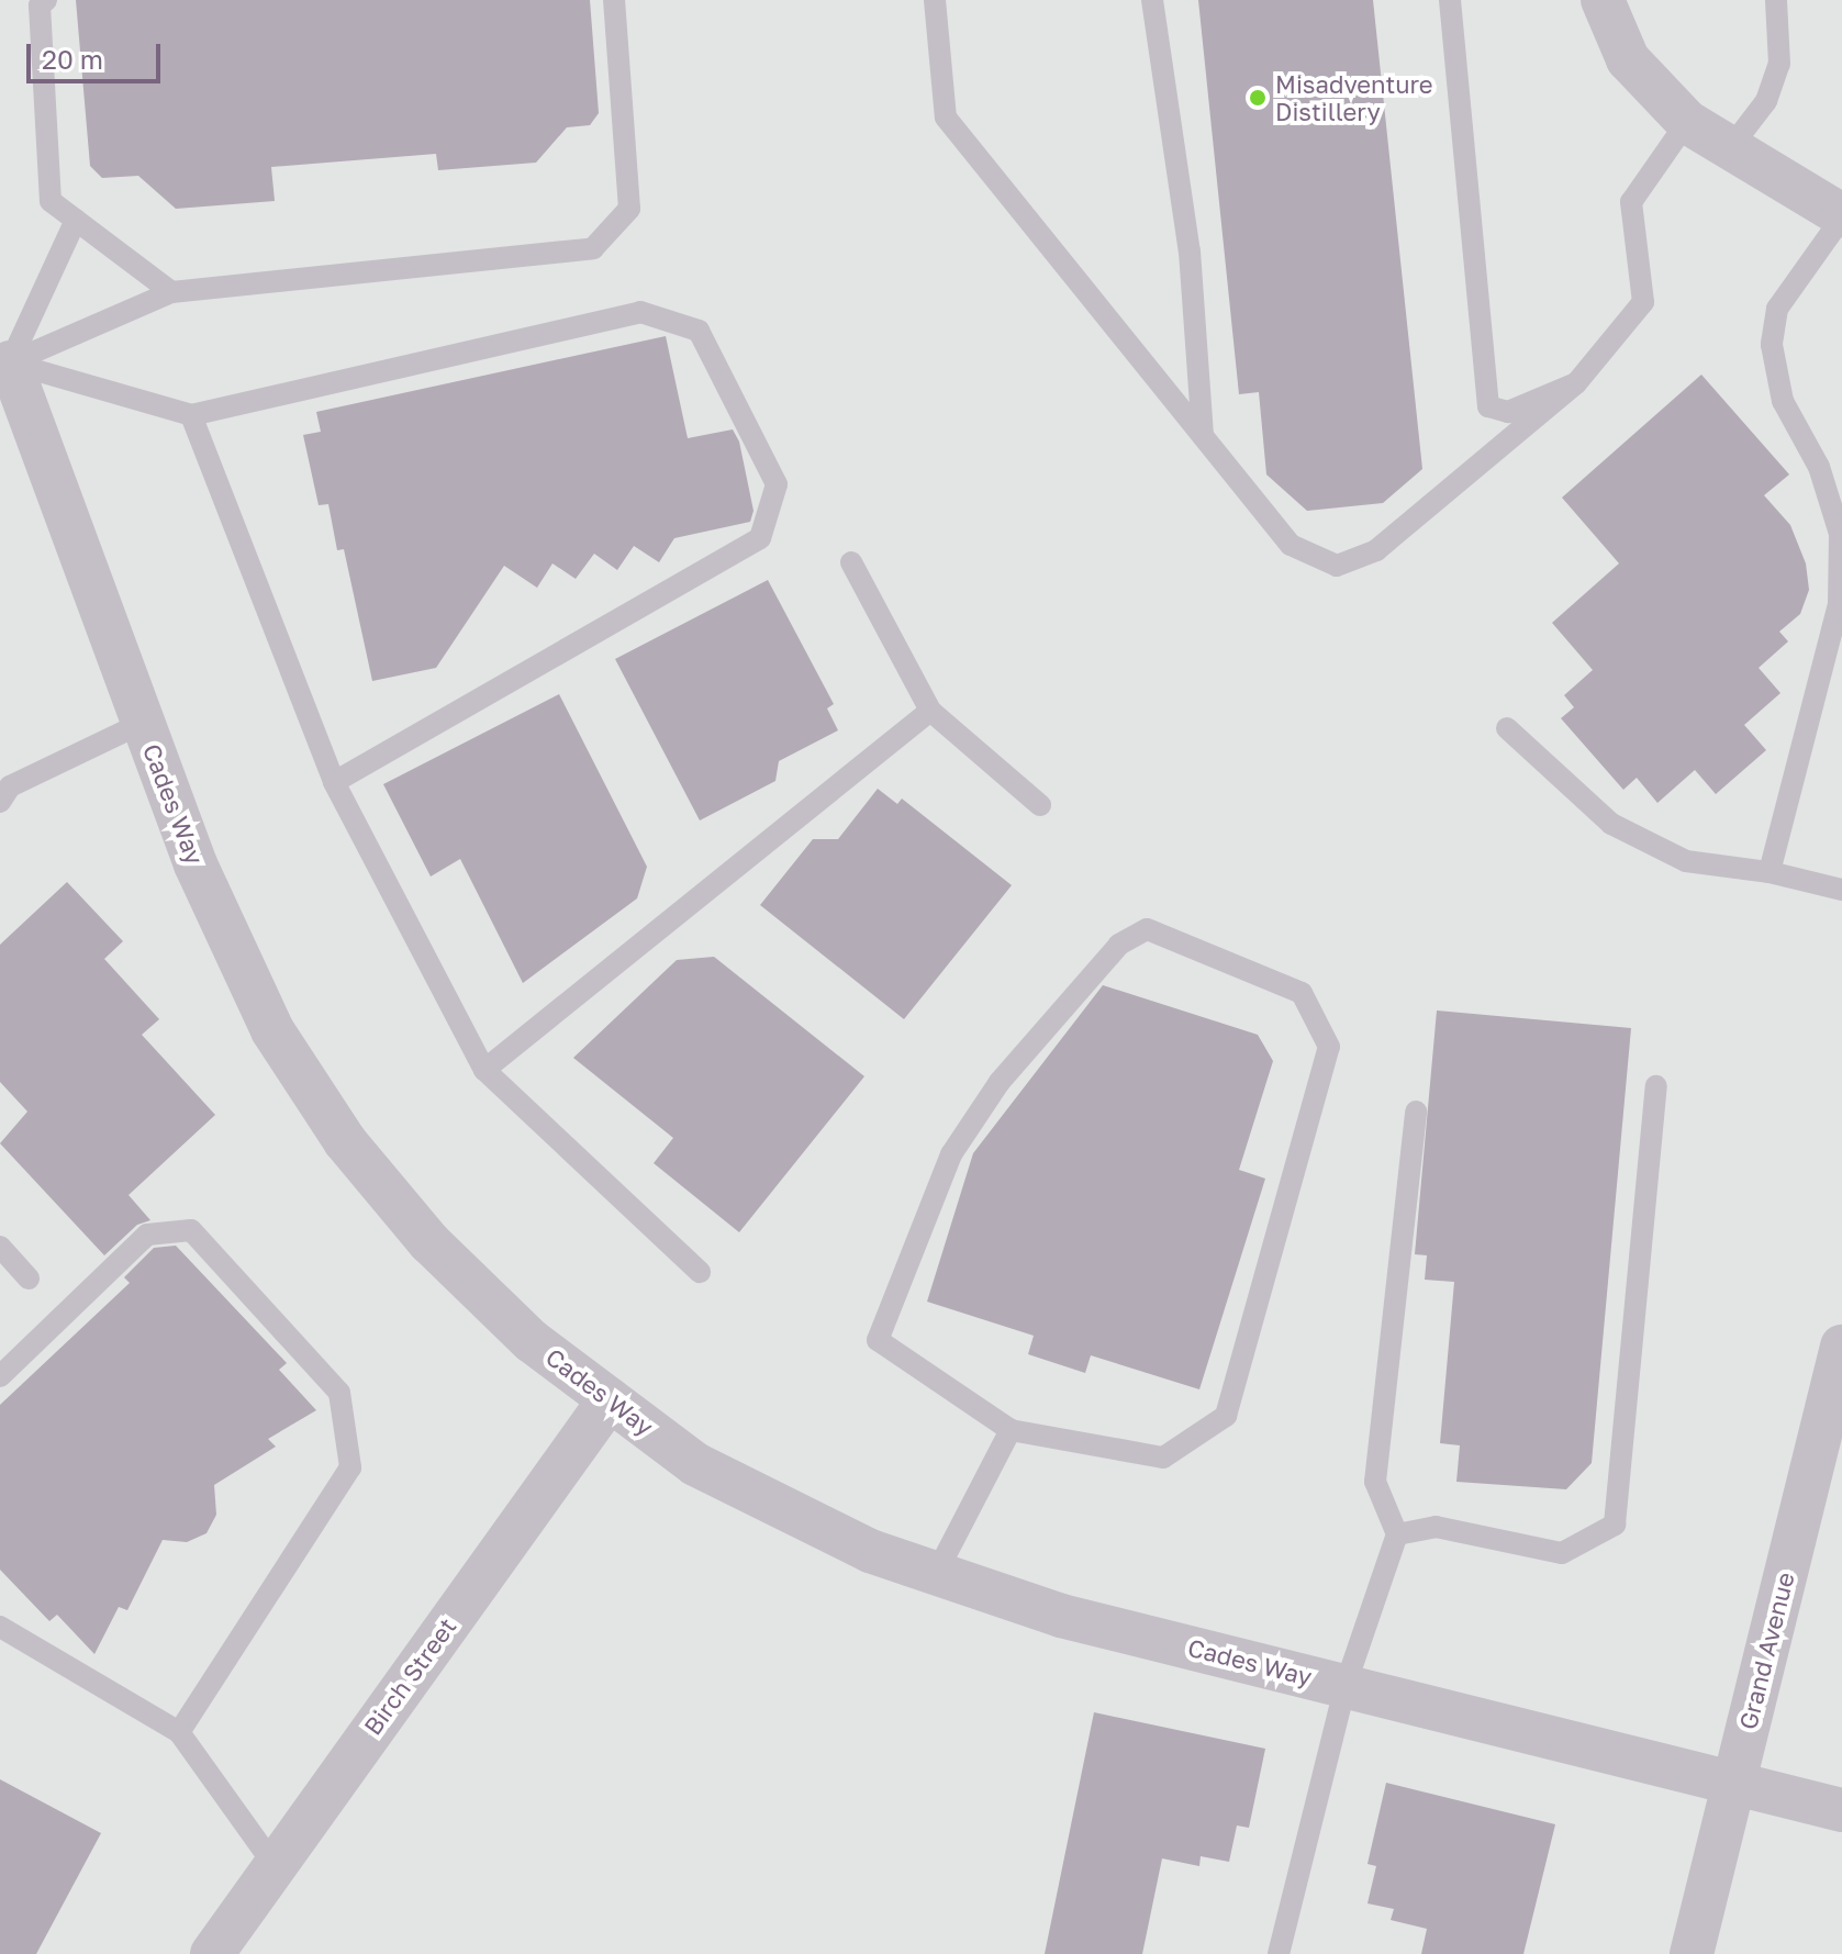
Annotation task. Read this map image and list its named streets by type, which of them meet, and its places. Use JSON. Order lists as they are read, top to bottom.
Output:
{
  "streets": {
    "street": ["Cades Way", "Grand Avenue", "Birch Street"]
  },
  "crossings": [
    ["Cades Way", "Grand Avenue"],
    ["Cades Way", "Birch Street"]
  ],
  "places": ["Misadventure Distillery"],
  "scale_bar": "20 m"
}
